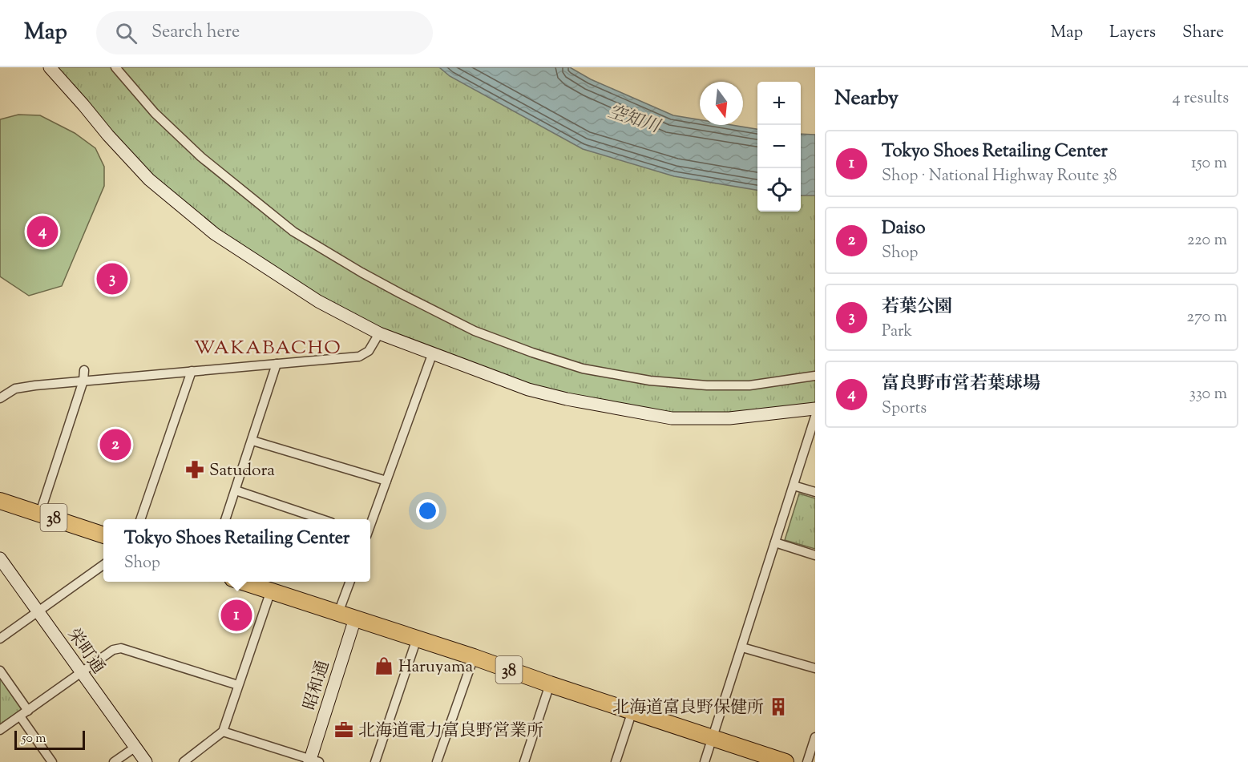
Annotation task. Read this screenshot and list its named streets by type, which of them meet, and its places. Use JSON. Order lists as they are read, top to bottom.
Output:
{
  "streets": {
    "highway": ["38"],
    "street": ["栄町通", "昭和通"]
  },
  "crossings": [
    ["38", "昭和通"]
  ],
  "districts": ["WAKABACHO"],
  "water": ["空知川"],
  "places": {
    "pharmacy": ["Satudora"],
    "shop": ["Haruyama"],
    "building": ["北海道富良野保健所"],
    "office": ["北海道電力富良野営業所"]
  },
  "scale_bar": "50 m",
  "north": "bottom",
  "page": {
    "header": "Map",
    "search": "Search here",
    "nav": ["Map", "Layers", "Share"],
    "heading": ["Nearby", "4 results"],
    "map_buttons": ["+", "−"],
    "list": [
      {
        "mark": "1",
        "name": "Tokyo Shoes Retailing Center",
        "note": "Shop · National Highway Route 38",
        "value": "150 m"
      },
      {
        "mark": "2",
        "name": "Daiso",
        "note": "Shop",
        "value": "220 m"
      },
      {
        "mark": "3",
        "name": "若葉公園",
        "note": "Park",
        "value": "270 m"
      },
      {
        "mark": "4",
        "name": "富良野市営若葉球場",
        "note": "Sports",
        "value": "330 m"
      }
    ],
    "pins": [
      "4",
      "3",
      "2",
      "1"
    ],
    "popup": ["Tokyo Shoes Retailing Center", "Shop"],
    "scale": "50 m"
  }
}
